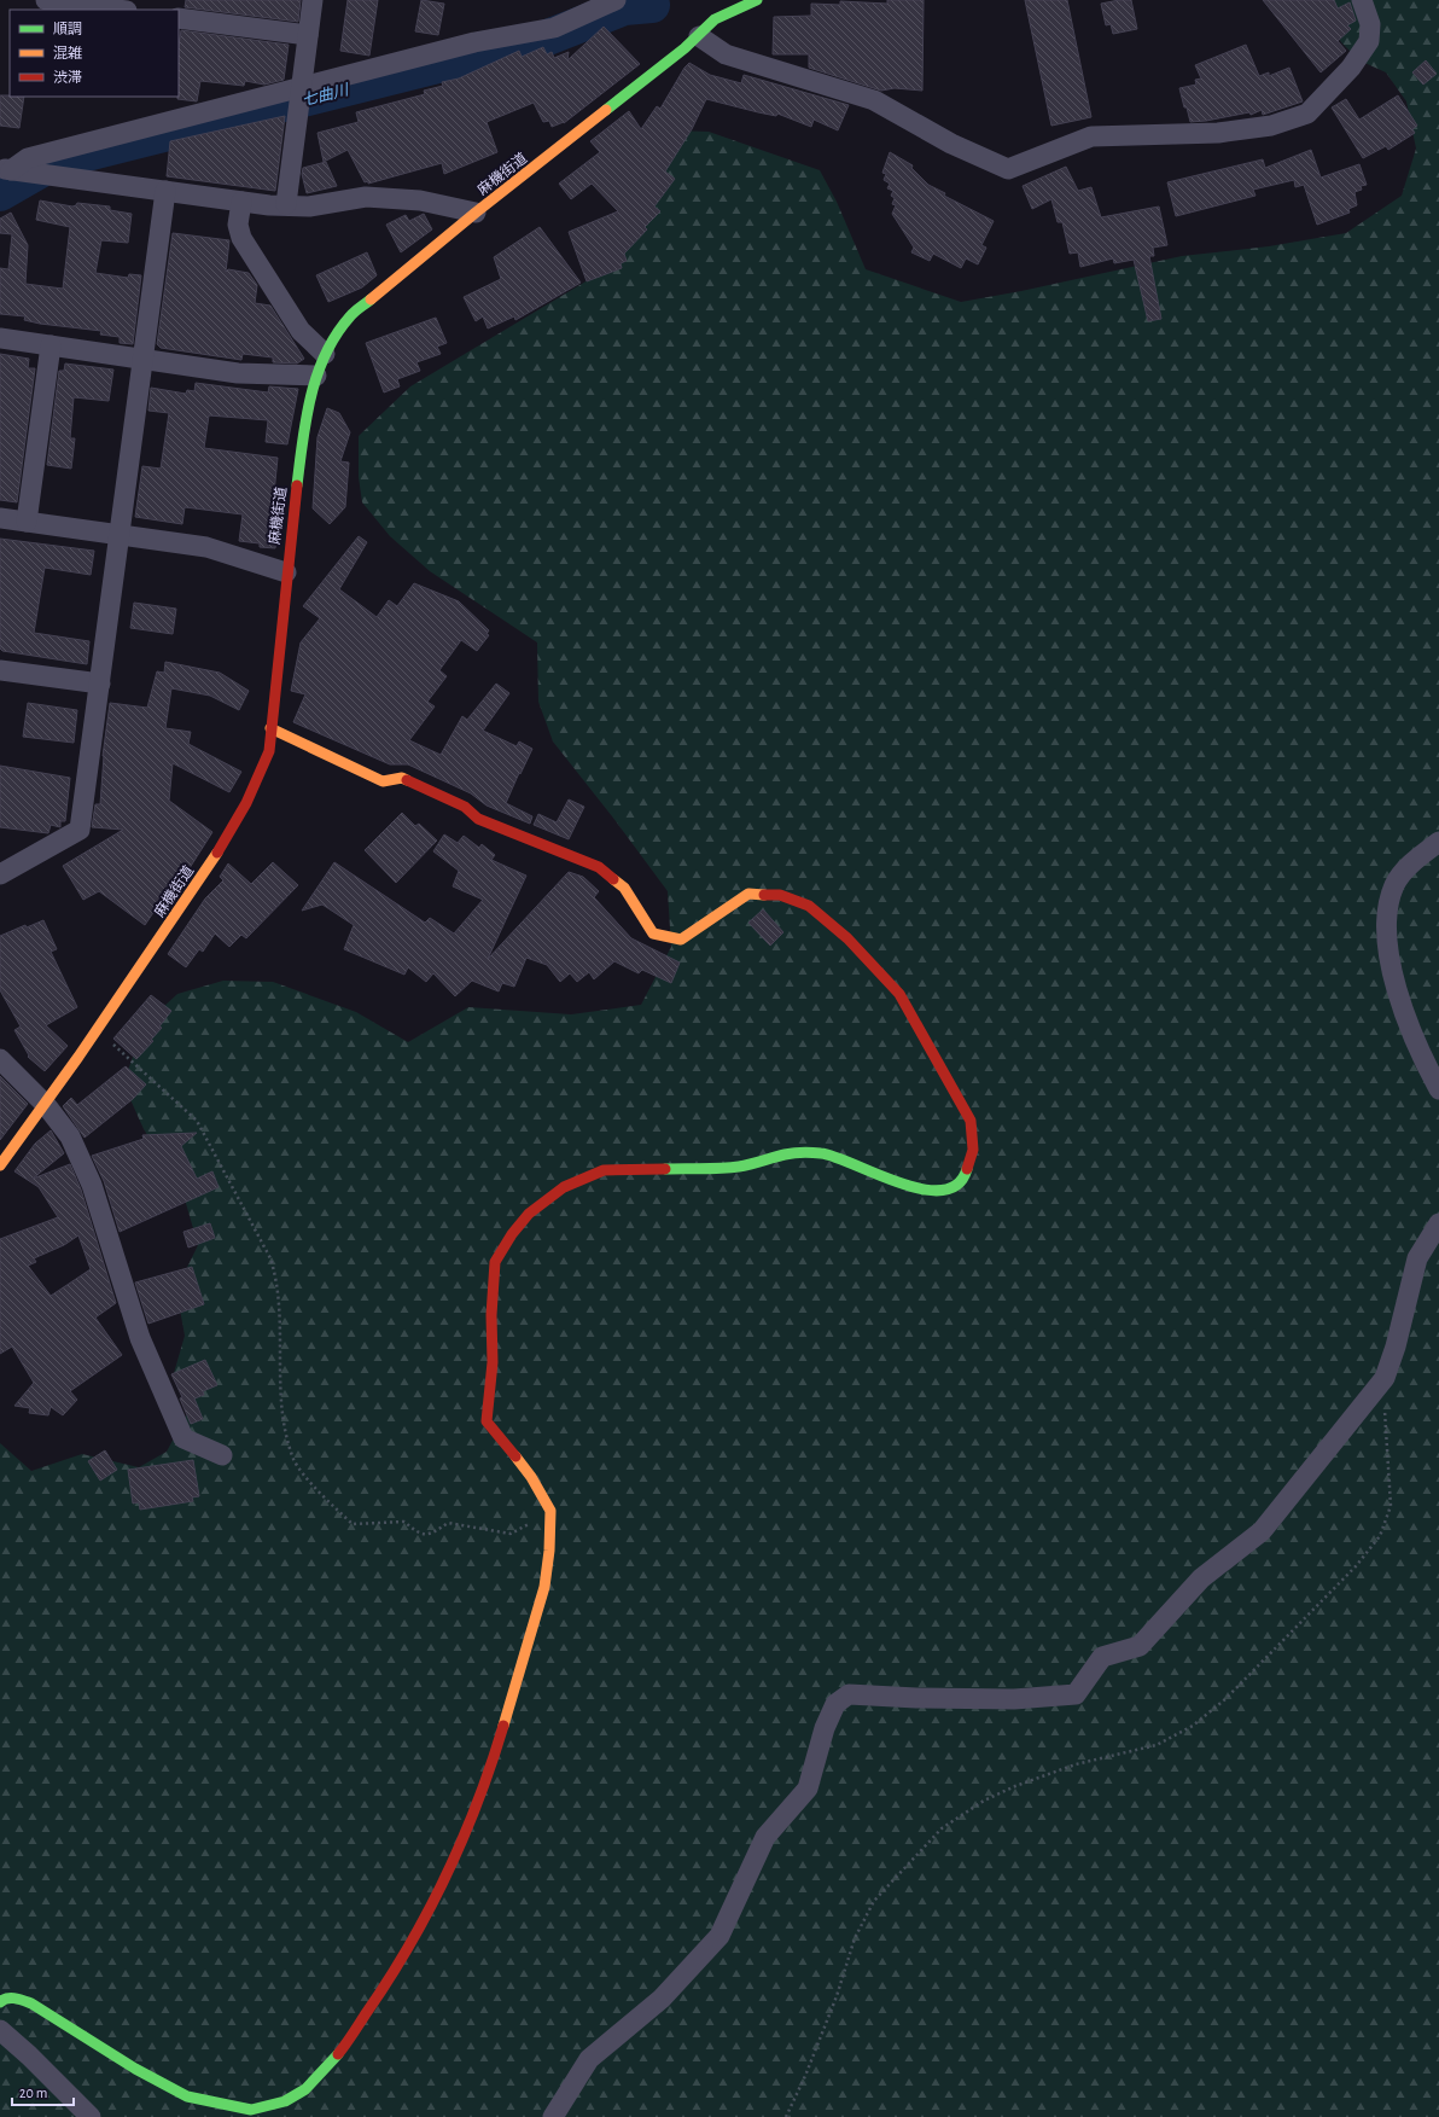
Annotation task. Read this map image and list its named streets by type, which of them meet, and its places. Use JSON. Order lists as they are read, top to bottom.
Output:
{
  "streets": {
    "street": ["麻機街道"]
  },
  "water": ["七曲川"],
  "legend": ["順調", "混雑", "渋滞"],
  "scale_bar": "20 m"
}
